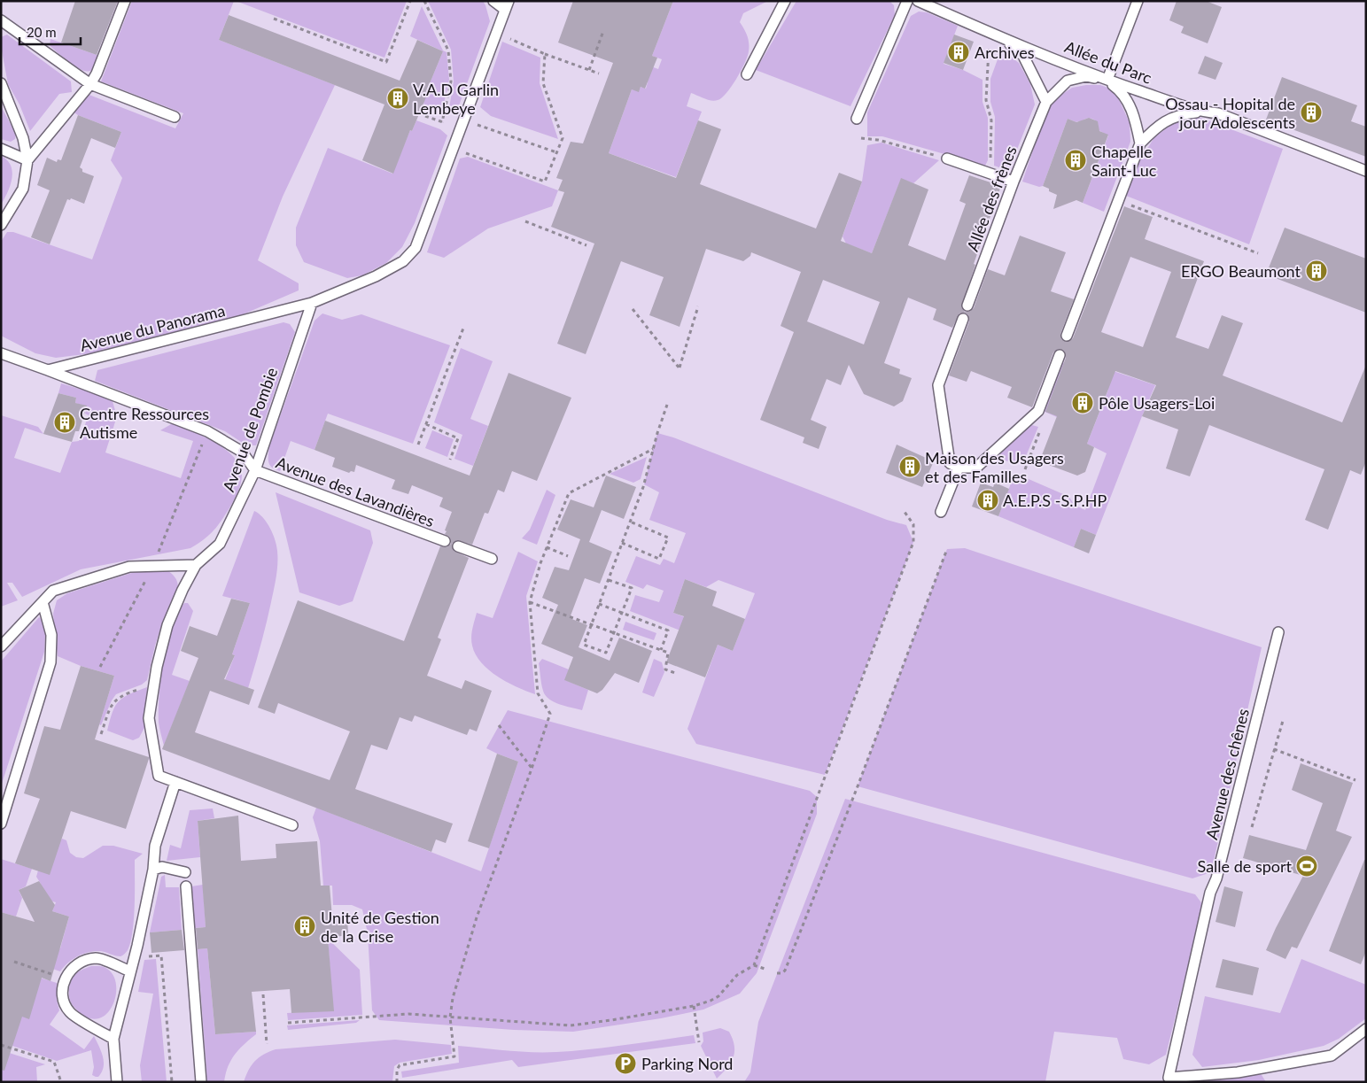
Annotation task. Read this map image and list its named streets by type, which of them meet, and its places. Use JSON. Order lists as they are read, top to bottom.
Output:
{
  "streets": {
    "lane": [
      "Allée du Parc",
      "Allée des frènes",
      "Avenue du Panorama",
      "Avenue de Pombie",
      "Avenue des Lavandières",
      "Avenue des chênes"
    ]
  },
  "crossings": [
    ["Avenue du Panorama", "Avenue de Pombie"],
    ["Avenue de Pombie", "Avenue des Lavandières"]
  ],
  "places": {
    "building": [
      "Archives",
      "V.A.D Garlin Lembeye",
      "Ossau - Hopital de jour Adolescents",
      "Chapelle Saint-Luc",
      "ERGO Beaumont",
      "Pôle Usagers-Loi",
      "Centre Ressources Autisme",
      "Maison des Usagers et des Familles",
      "A.E.P.S -S.P.HP",
      "Unité de Gestion de la Crise"
    ],
    "sports": ["Salle de sport"],
    "parking": ["Parking Nord"]
  },
  "scale_bar": "20 m"
}
